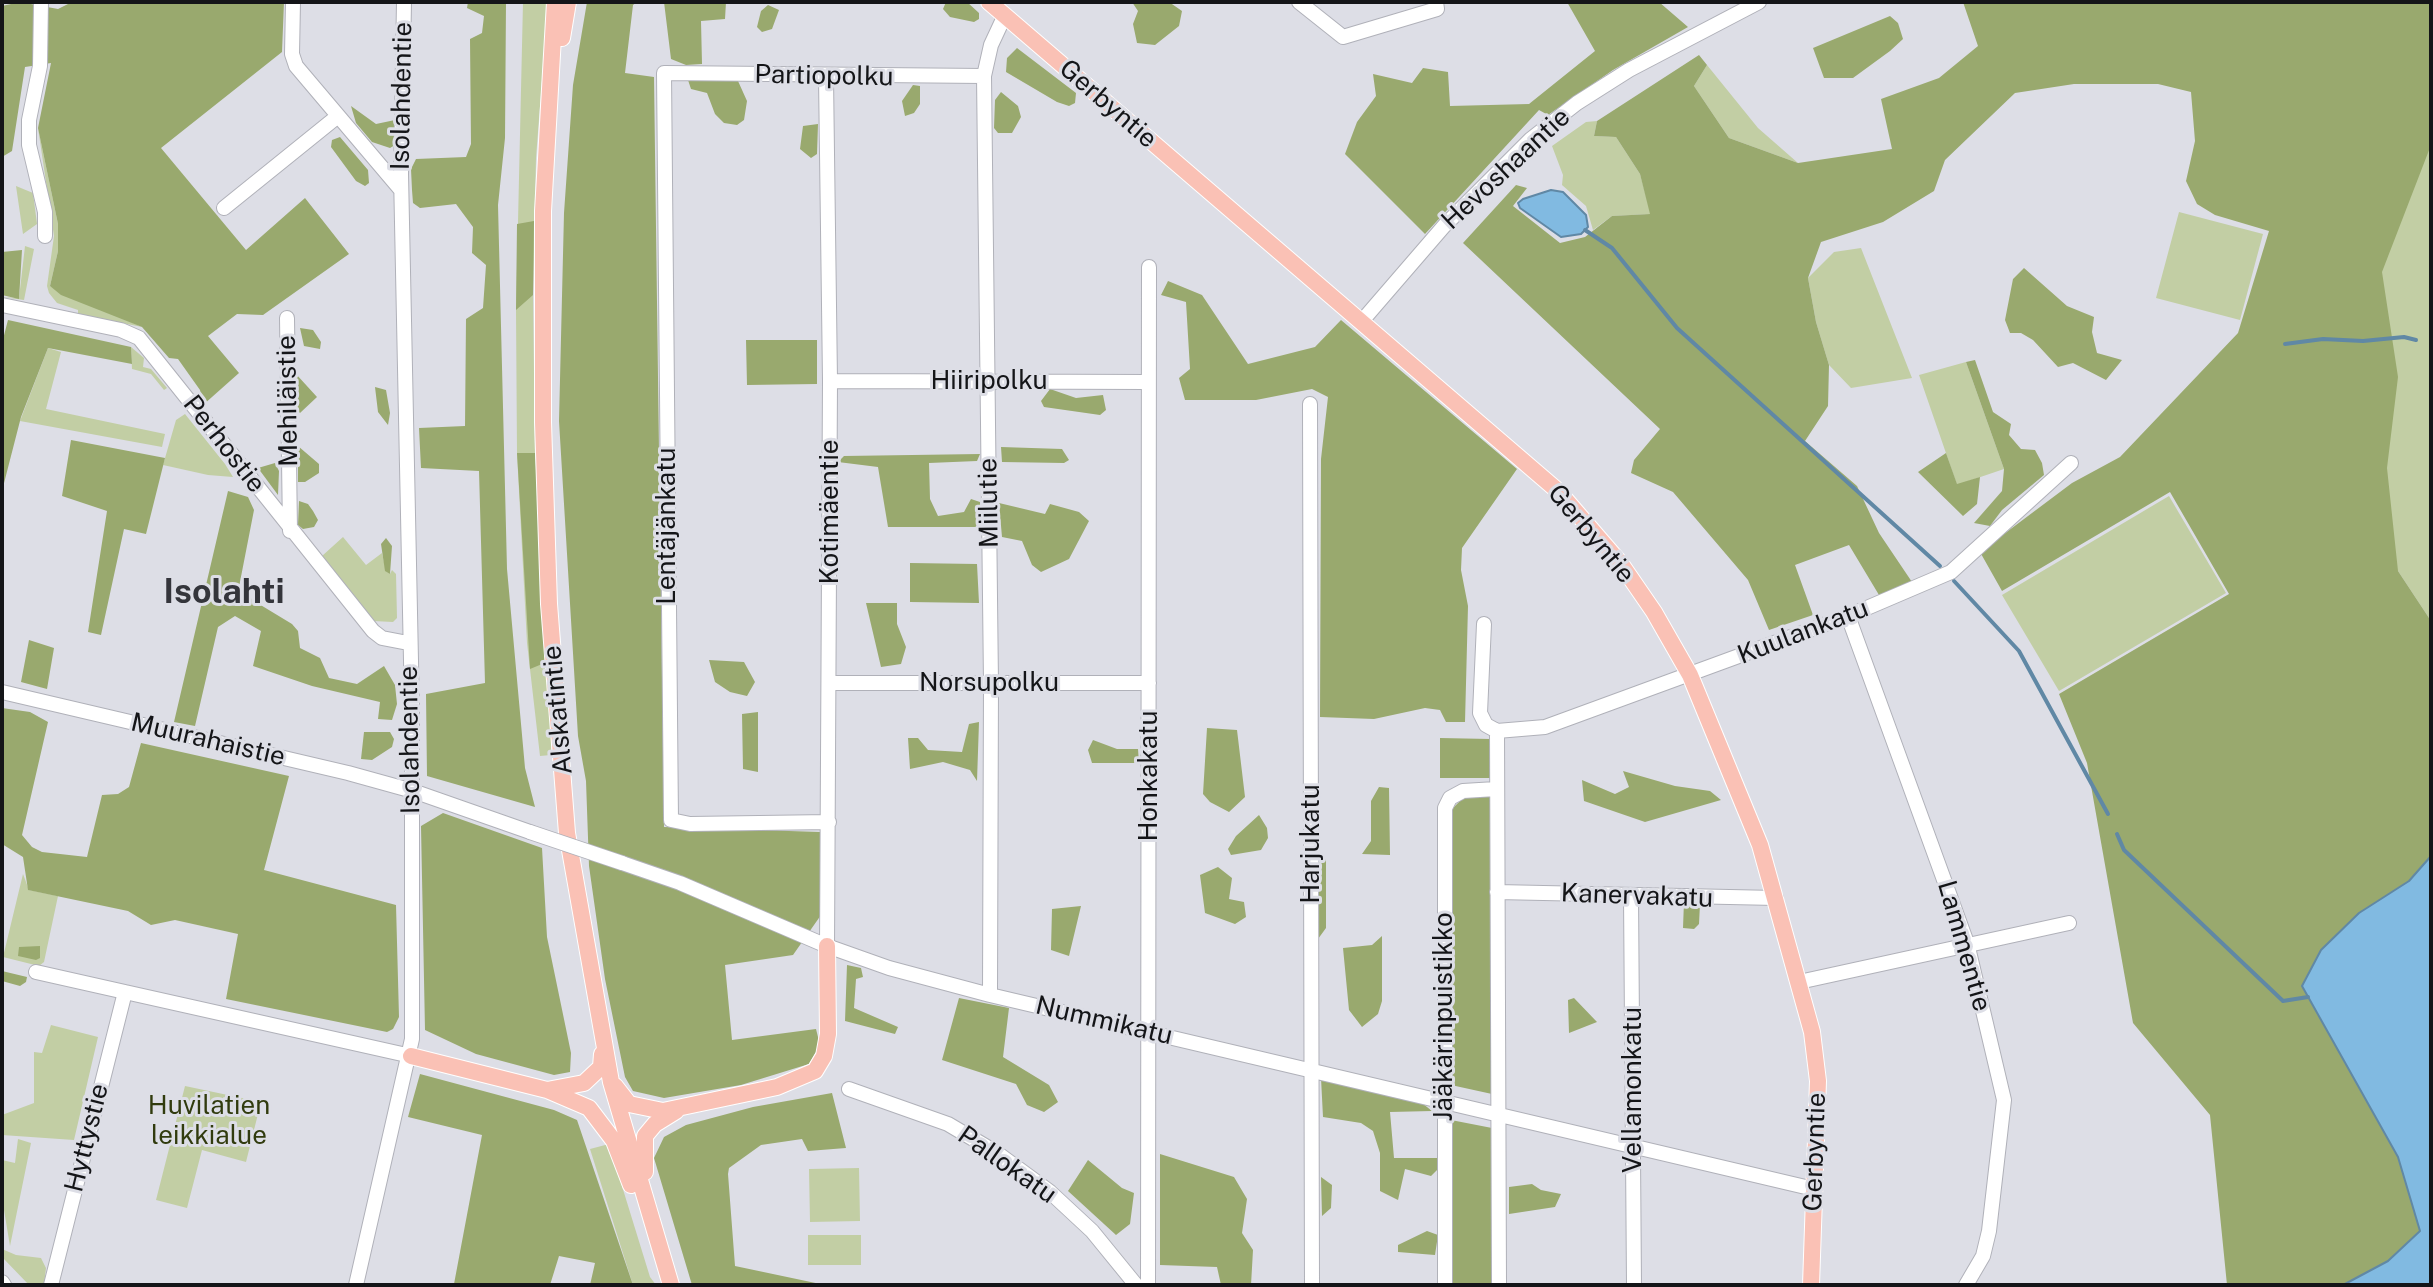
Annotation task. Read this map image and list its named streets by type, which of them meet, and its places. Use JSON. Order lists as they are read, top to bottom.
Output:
{
  "streets": {
    "main road": ["Gerbyntie", "Alskatintie"],
    "street": [
      "Partiopolku",
      "Isolahdentie",
      "Hevoshaantie",
      "Hiiripolku",
      "Mehiläistie",
      "Perhostie",
      "Miilutie",
      "Kotimäentie",
      "Lentäjänkatu",
      "Kuulankatu",
      "Norsupolku",
      "Muurahaistie",
      "Honkakatu",
      "Harjukatu",
      "Kanervakatu",
      "Lammentie",
      "Jääkärinpuistikko",
      "Nummikatu",
      "Vellamonkatu",
      "Hyttystie",
      "Pallokatu"
    ]
  },
  "crossings": [
    ["Partiopolku", "Miilutie"],
    ["Partiopolku", "Kotimäentie"],
    ["Partiopolku", "Lentäjänkatu"],
    ["Isolahdentie", "Perhostie"],
    ["Isolahdentie", "Muurahaistie"],
    ["Isolahdentie", "Nummikatu"],
    ["Gerbyntie", "Hevoshaantie"],
    ["Gerbyntie", "Miilutie"],
    ["Gerbyntie", "Kuulankatu"],
    ["Gerbyntie", "Kanervakatu"],
    ["Gerbyntie", "Nummikatu"],
    ["Hiiripolku", "Miilutie"],
    ["Hiiripolku", "Kotimäentie"],
    ["Hiiripolku", "Honkakatu"],
    ["Mehiläistie", "Perhostie"],
    ["Miilutie", "Norsupolku"],
    ["Miilutie", "Nummikatu"],
    ["Kotimäentie", "Lentäjänkatu"],
    ["Kotimäentie", "Norsupolku"],
    ["Kotimäentie", "Nummikatu"],
    ["Kuulankatu", "Lammentie"],
    ["Kuulankatu", "Jääkärinpuistikko"],
    ["Norsupolku", "Honkakatu"],
    ["Muurahaistie", "Nummikatu"],
    ["Honkakatu", "Nummikatu"],
    ["Harjukatu", "Nummikatu"],
    ["Kanervakatu", "Jääkärinpuistikko"],
    ["Kanervakatu", "Vellamonkatu"],
    ["Jääkärinpuistikko", "Nummikatu"],
    ["Nummikatu", "Vellamonkatu"]
  ],
  "districts": ["Isolahti"],
  "parks": ["Huvilatien leikkialue"]
}
